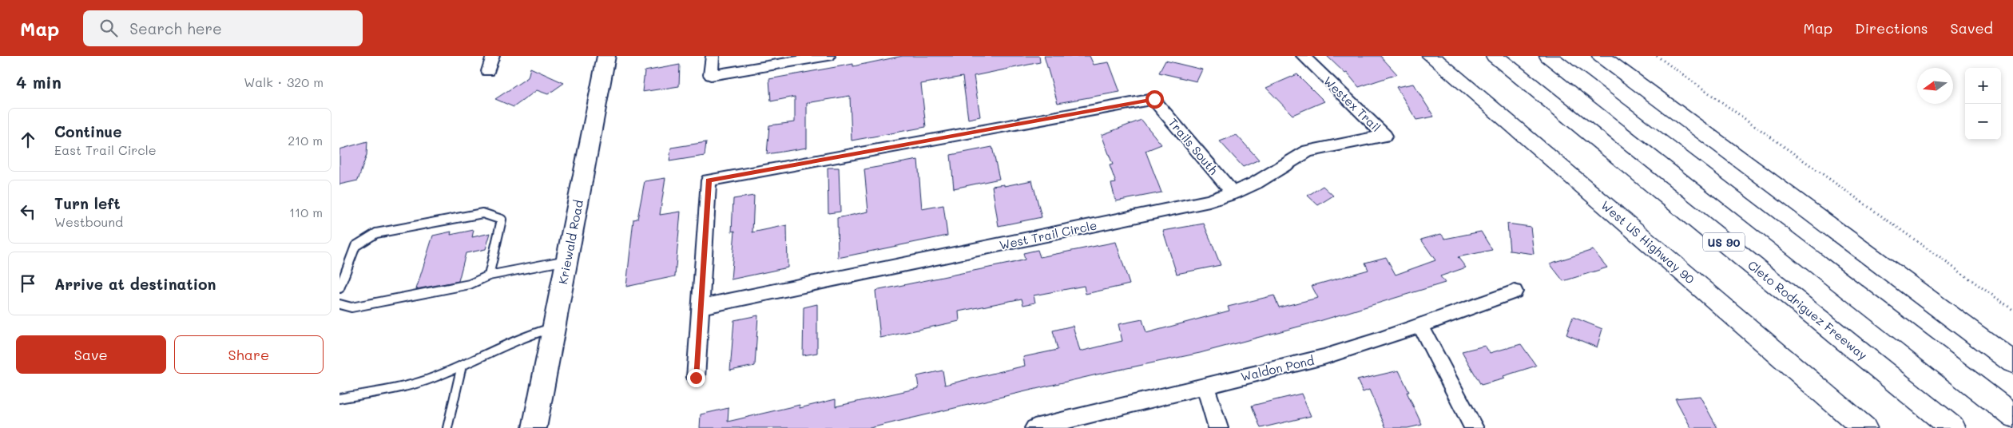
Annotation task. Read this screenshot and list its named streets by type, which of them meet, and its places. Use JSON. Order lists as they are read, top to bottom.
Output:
{
  "streets": {
    "main road": ["West US Highway 90", "US 90", "Cleto Rodriguez Freeway"],
    "street": [
      "Westex Trail",
      "Trails South",
      "West Trail Circle",
      "Kriewald Road",
      "Waldon Pond"
    ]
  },
  "crossings": [
    ["Westex Trail", "West Trail Circle"],
    ["Trails South", "West Trail Circle"]
  ],
  "north": "left",
  "page": {
    "header": "Map",
    "search": "Search here",
    "nav": ["Map", "Directions", "Saved"],
    "heading": ["4 min", "Walk · 320 m"],
    "map_buttons": ["+", "−"],
    "list": [
      ["Continue", "East Trail Circle", "210 m"],
      ["Turn left", "Westbound", "110 m"],
      "Arrive at destination"
    ],
    "buttons": ["Save", "Share"]
  }
}
